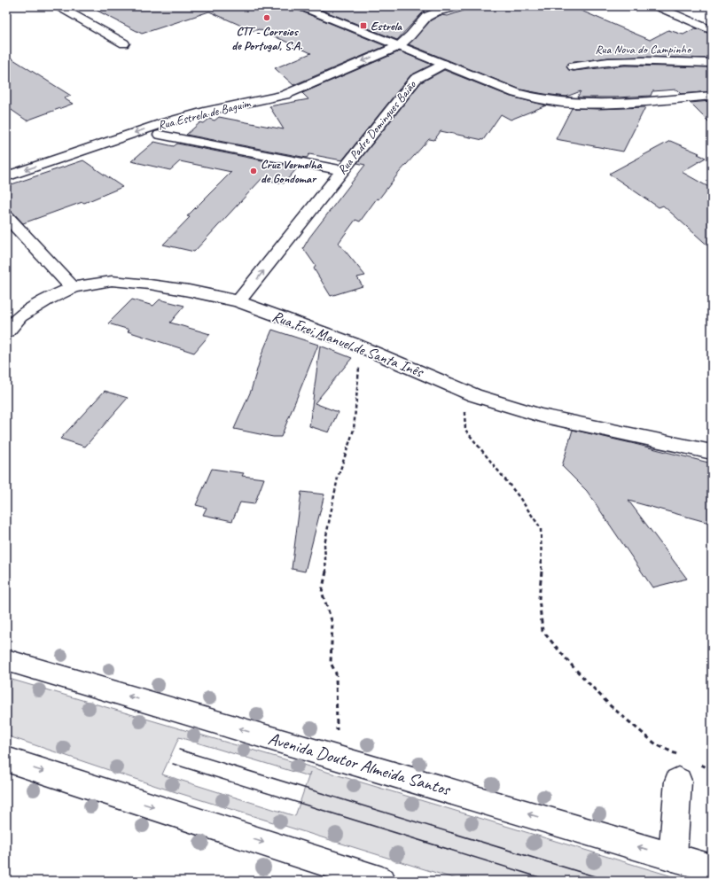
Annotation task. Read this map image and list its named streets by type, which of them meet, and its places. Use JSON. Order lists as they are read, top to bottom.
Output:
{
  "streets": {
    "street": [
      "Rua Nova do Campinho",
      "Rua Estrela de Baguim",
      "Rua Padre Domingues Baião",
      "Rua Frei Manuel de Santa Inês",
      "Avenida Doutor Almeida Santos"
    ]
  },
  "crossings": [
    ["Rua Padre Domingues Baião", "Rua Frei Manuel de Santa Inês"]
  ],
  "one_way": ["Rua Estrela de Baguim", "Rua Padre Domingues Baião"],
  "places": {
    "other": ["CTT - Correios de Portugal, S.A.", "Cruz Vermelha de Gondomar"],
    "transit": ["Estrela"]
  }
}
